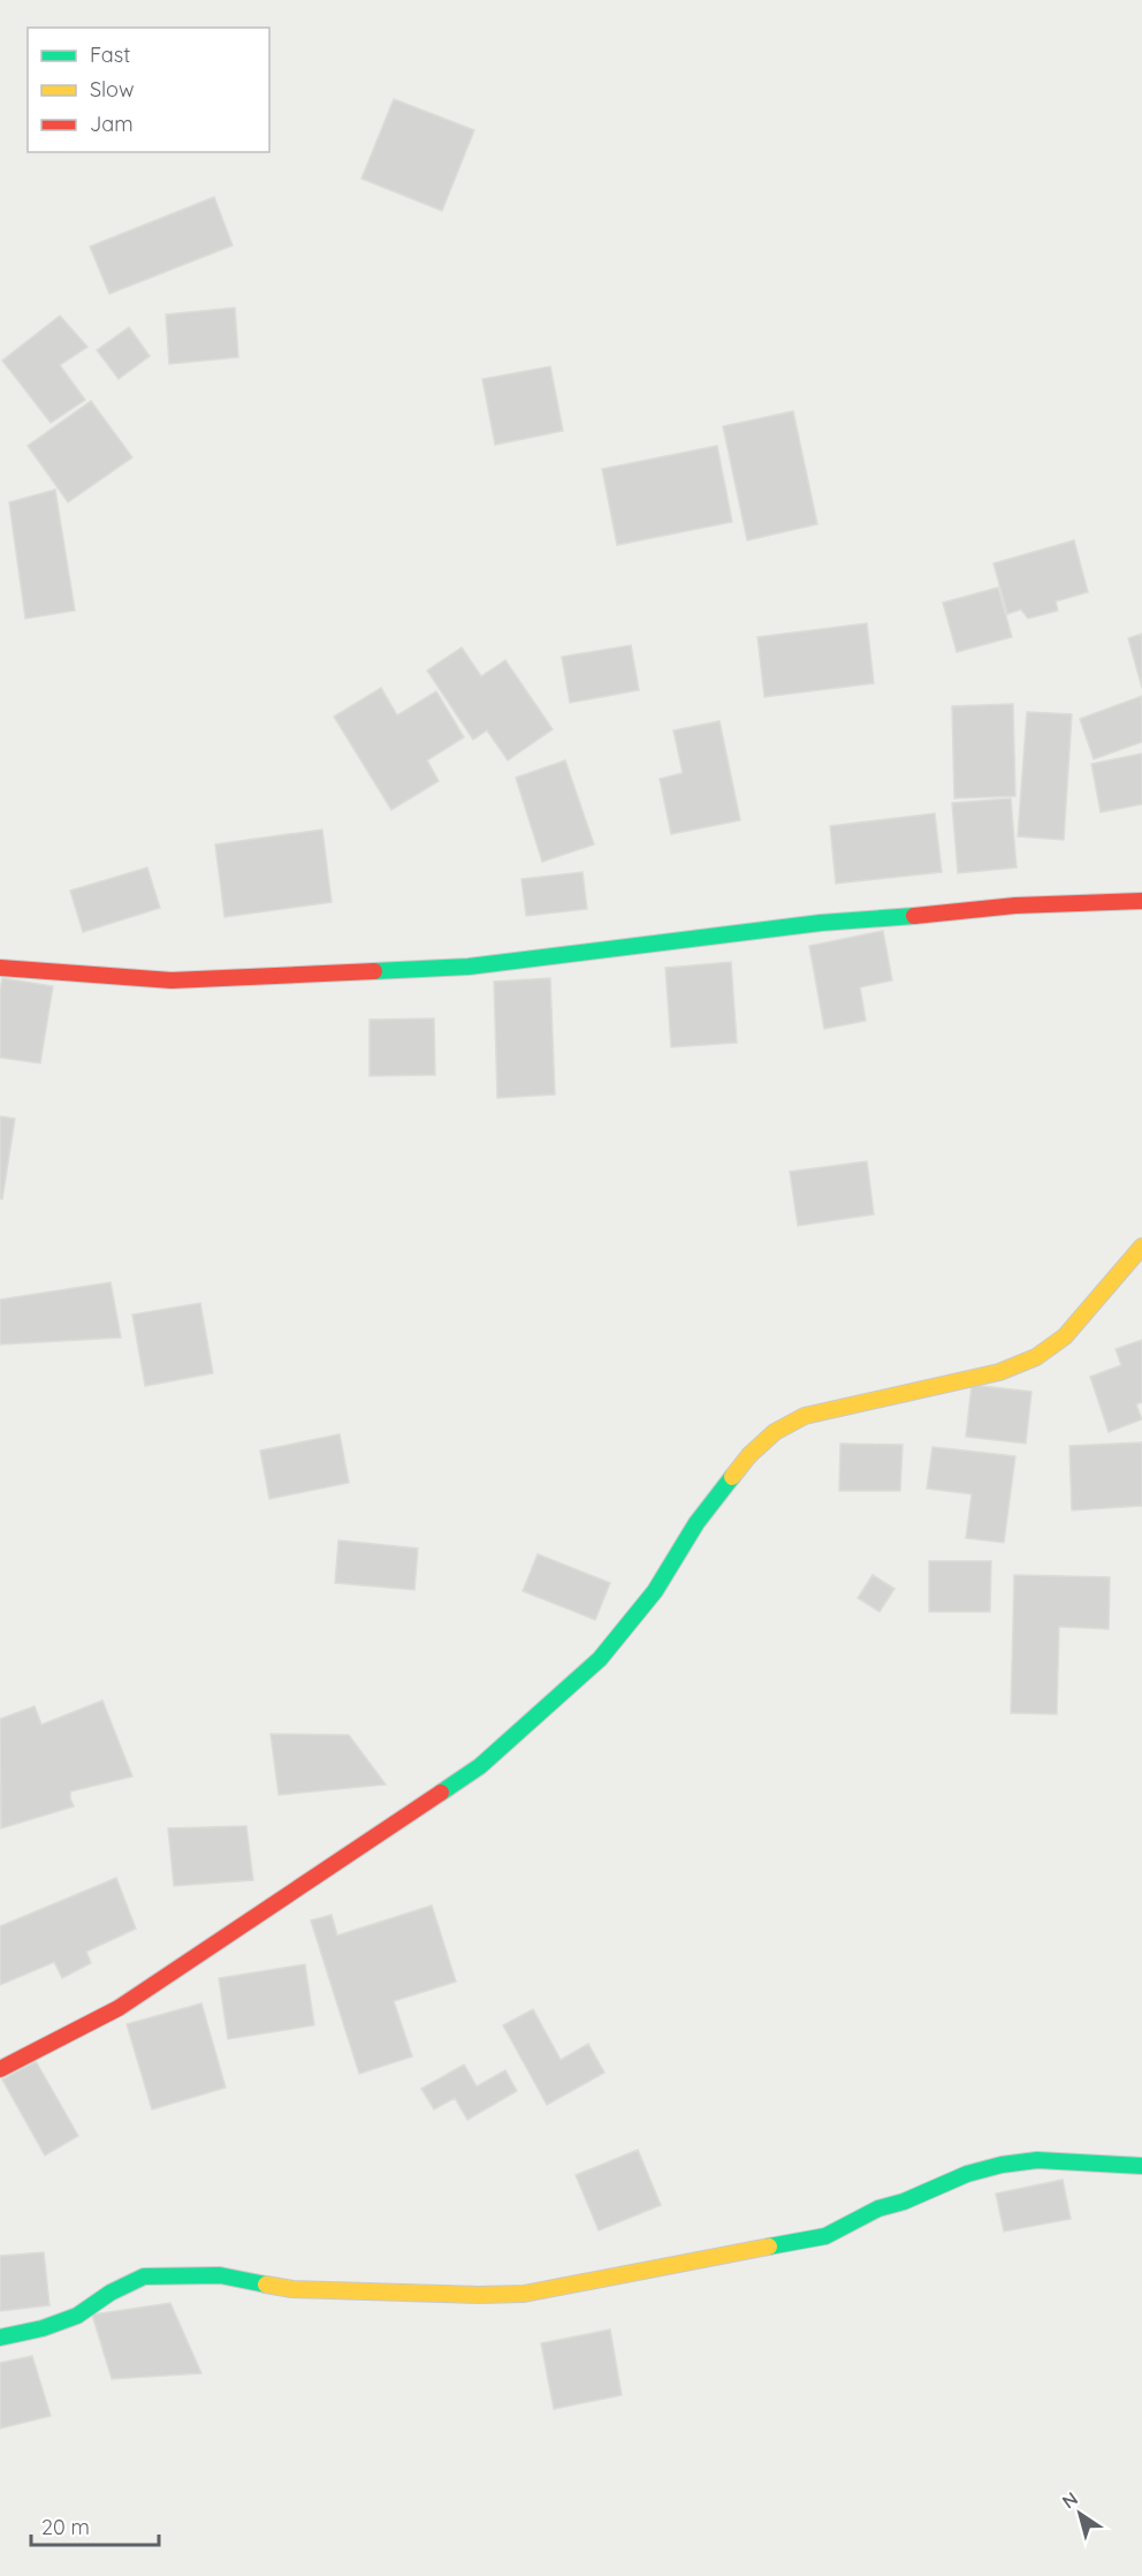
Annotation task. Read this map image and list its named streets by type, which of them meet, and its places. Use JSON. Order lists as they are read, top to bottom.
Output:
{
  "legend": ["Fast", "Slow", "Jam"],
  "scale_bar": "20 m",
  "north": "top left"
}
